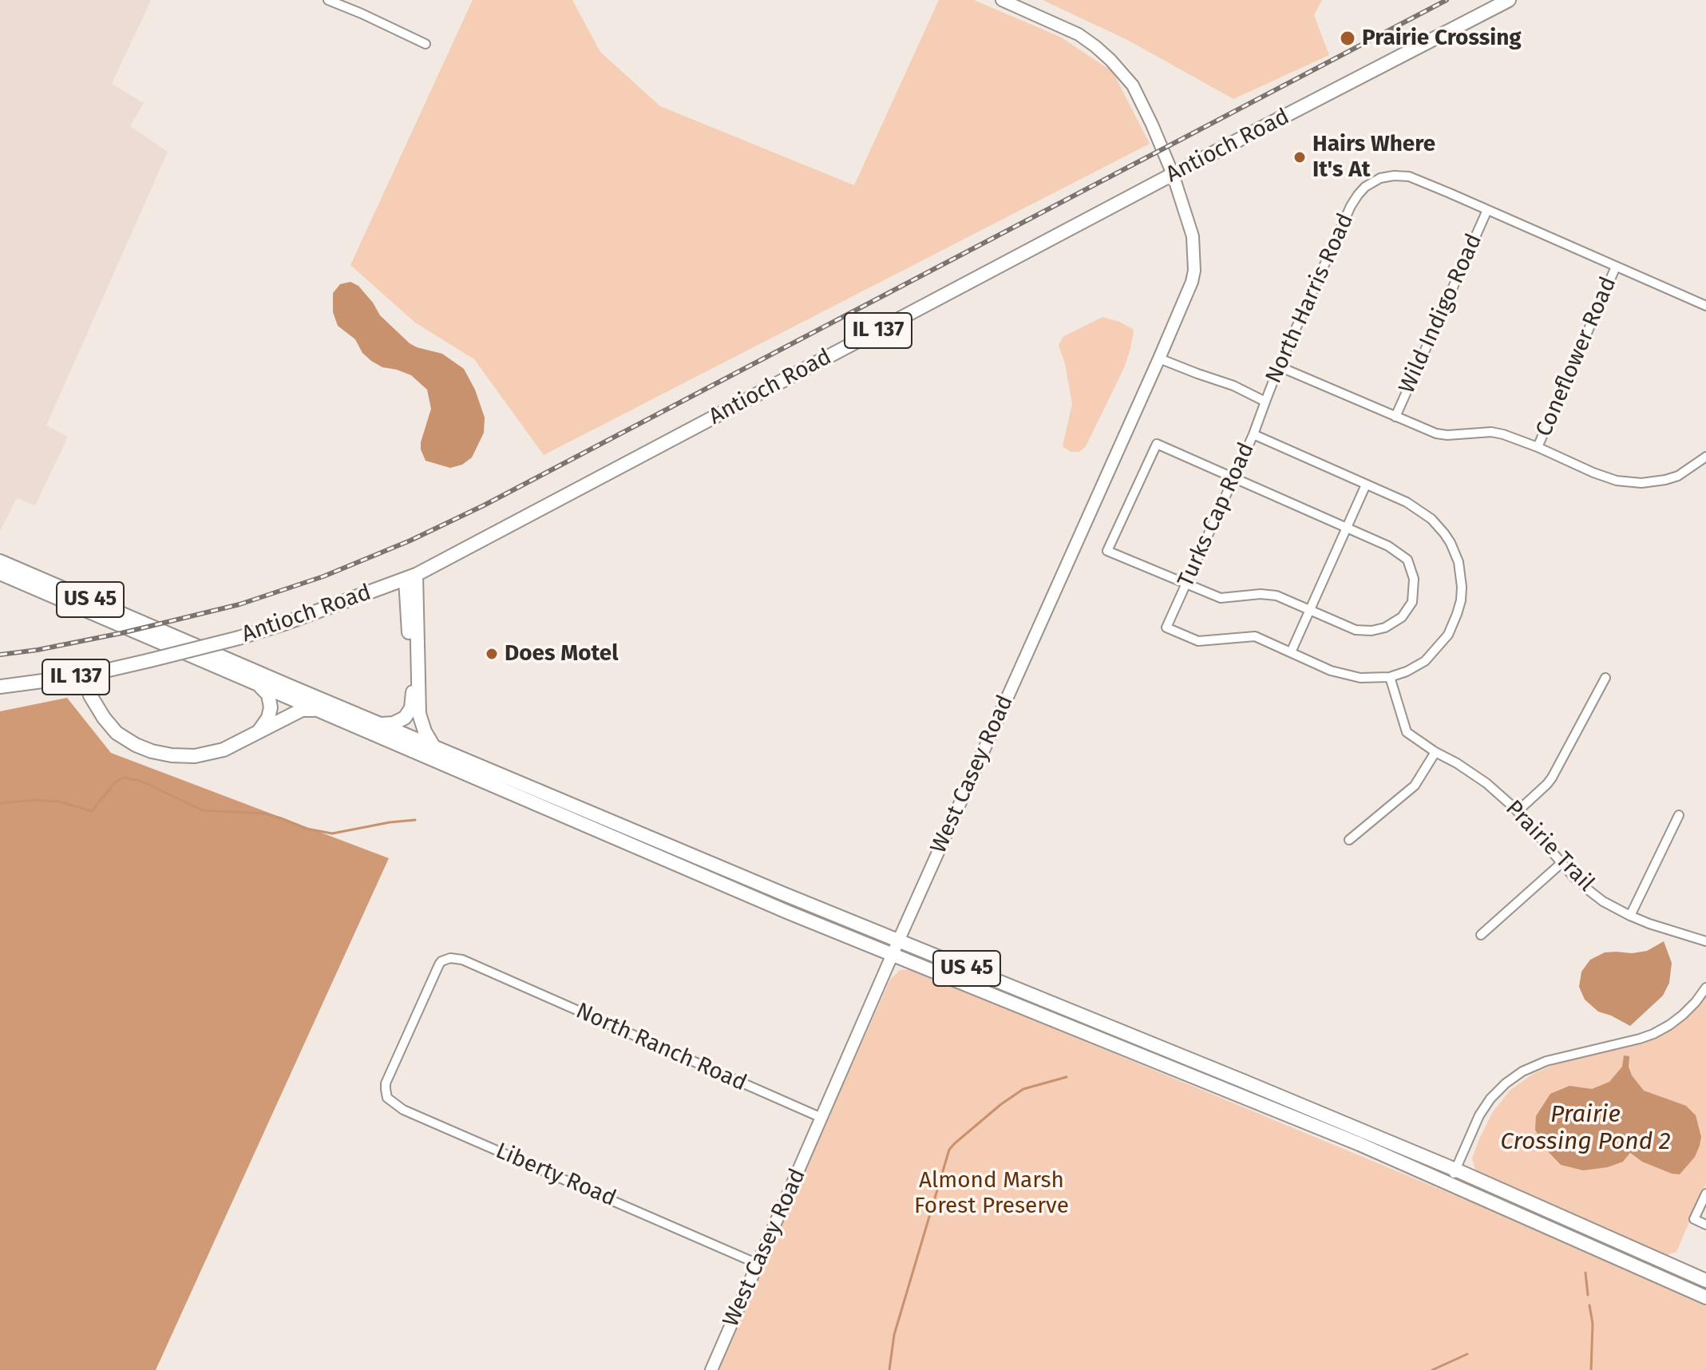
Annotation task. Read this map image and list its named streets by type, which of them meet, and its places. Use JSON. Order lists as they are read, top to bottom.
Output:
{
  "streets": {
    "main road": [
      "Antioch Road",
      "IL 137",
      "US 45",
      "West Casey Road"
    ],
    "street": [
      "North Harris Road",
      "Wild Indigo Road",
      "Coneflower Road",
      "Turks Cap Road",
      "Prairie Trail",
      "North Ranch Road",
      "Liberty Road"
    ]
  },
  "crossings": [
    ["Antioch Road", "West Casey Road"],
    ["North Harris Road", "Wild Indigo Road"],
    ["North Harris Road", "Coneflower Road"],
    ["North Harris Road", "Turks Cap Road"],
    ["North Harris Road", "West Casey Road"],
    ["US 45", "West Casey Road"],
    ["West Casey Road", "North Ranch Road"],
    ["West Casey Road", "Liberty Road"],
    ["North Ranch Road", "Liberty Road"]
  ],
  "water": ["Prairie Crossing Pond 2"],
  "parks": ["Almond Marsh Forest Preserve"],
  "places": ["Prairie Crossing", "Hairs Where It's At", "Does Motel"]
}
